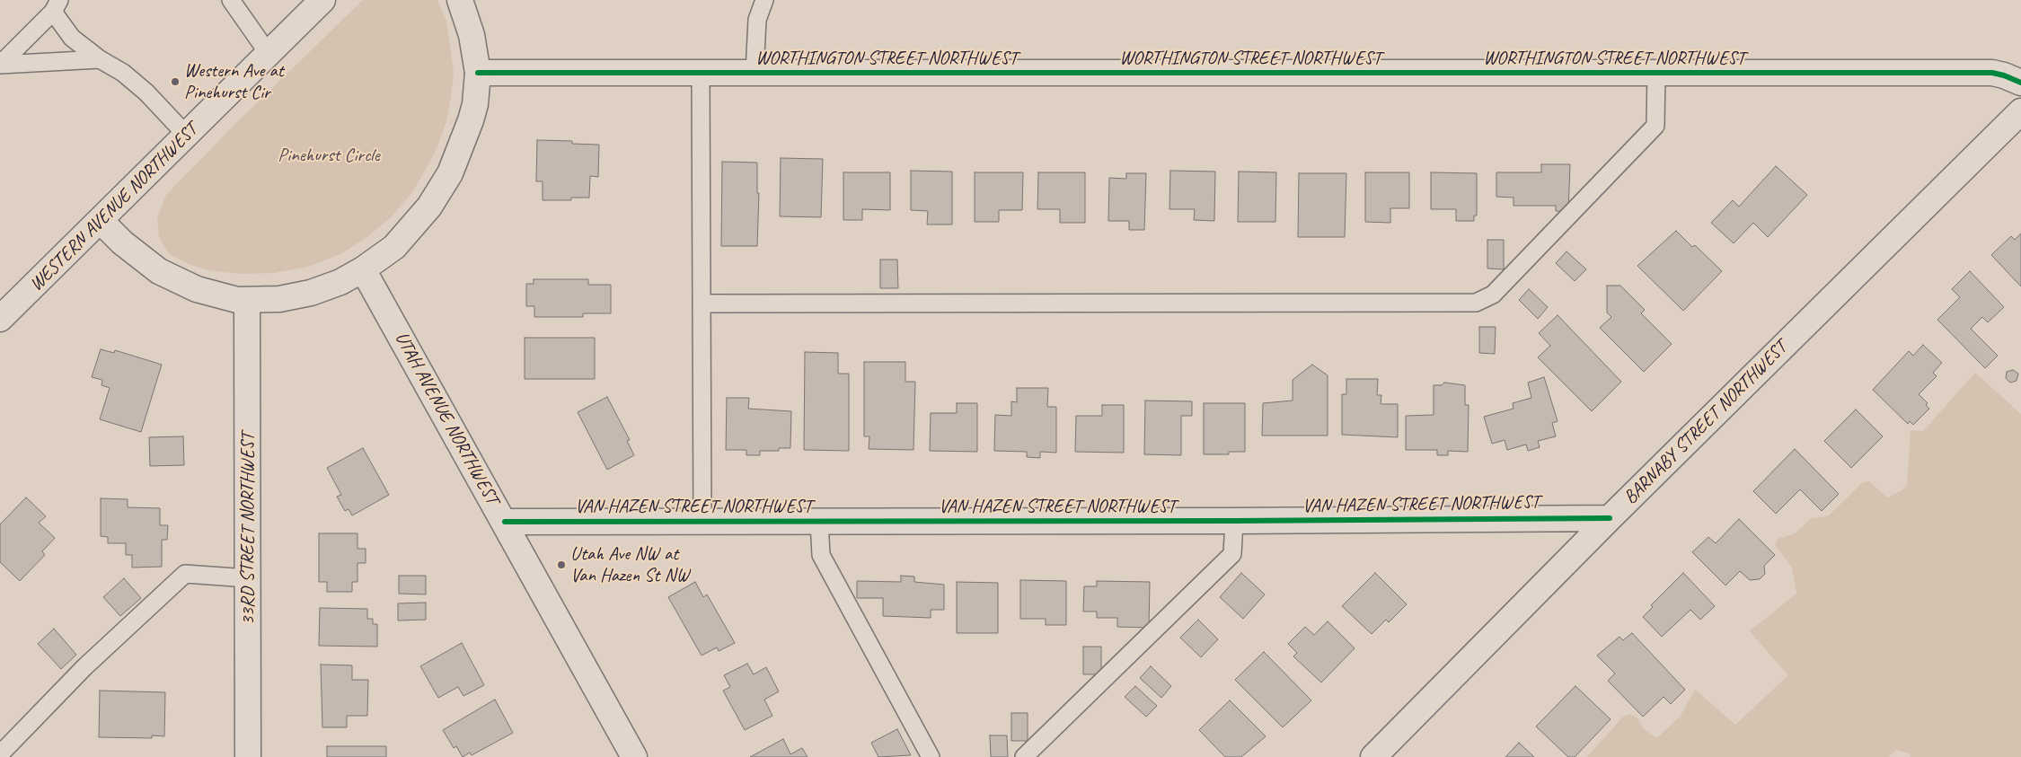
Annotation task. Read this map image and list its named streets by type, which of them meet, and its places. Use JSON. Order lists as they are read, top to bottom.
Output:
{
  "streets": {
    "street": [
      "WORTHINGTON STREET NORTHWEST",
      "WESTERN AVENUE NORTHWEST",
      "UTAH AVENUE NORTHWEST",
      "BARNABY STREET NORTHWEST",
      "VAN HAZEN STREET NORTHWEST",
      "33RD STREET NORTHWEST"
    ]
  },
  "crossings": [
    ["UTAH AVENUE NORTHWEST", "VAN HAZEN STREET NORTHWEST"],
    ["BARNABY STREET NORTHWEST", "VAN HAZEN STREET NORTHWEST"]
  ],
  "parks": ["Pinehurst Circle"],
  "places": ["Western Ave at Pinehurst Cir", "Utah Ave NW at Van Hazen St NW"]
}
